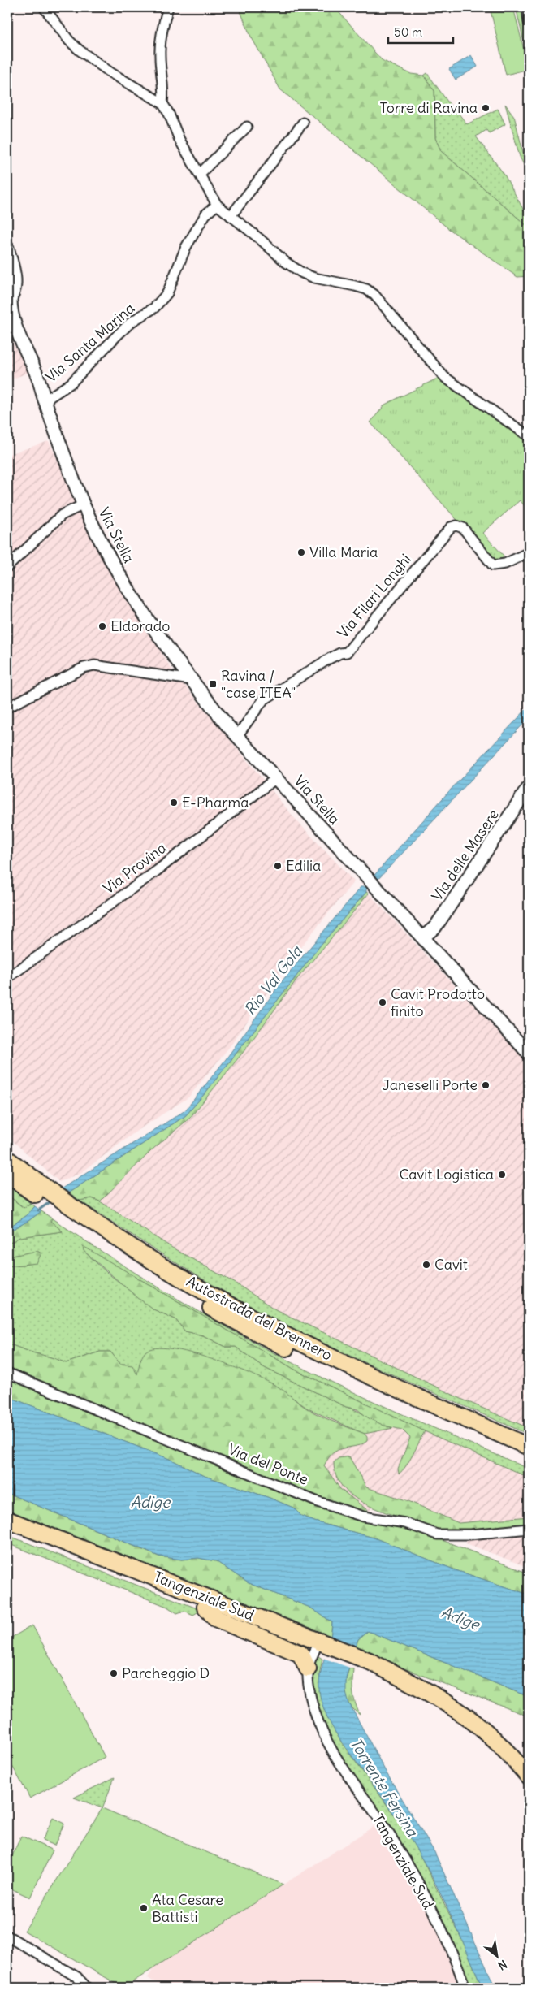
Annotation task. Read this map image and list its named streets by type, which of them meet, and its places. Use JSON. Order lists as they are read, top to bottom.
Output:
{
  "streets": {
    "highway": ["Autostrada del Brennero", "Tangenziale Sud"],
    "street": [
      "Via Santa Marina",
      "Via Stella",
      "Via Filari Longhi",
      "Via delle Masere",
      "Via Provina",
      "Via del Ponte"
    ]
  },
  "crossings": [
    ["Via Santa Marina", "Via Stella"],
    ["Via Stella", "Via Filari Longhi"],
    ["Via Stella", "Via delle Masere"],
    ["Via Stella", "Via Provina"]
  ],
  "water": ["Rio Val Gola", "Adige", "Torrente Fersina"],
  "places": {
    "other": [
      "Torre di Ravina",
      "Villa Maria",
      "Eldorado",
      "E-Pharma",
      "Edilia",
      "Cavit Prodotto finito",
      "Janeselli Porte",
      "Cavit Logistica",
      "Cavit",
      "Parcheggio D",
      "Ata Cesare Battisti"
    ],
    "transit": ["Ravina / \"case ITEA\""]
  },
  "scale_bar": "50 m",
  "north": "bottom right"
}
